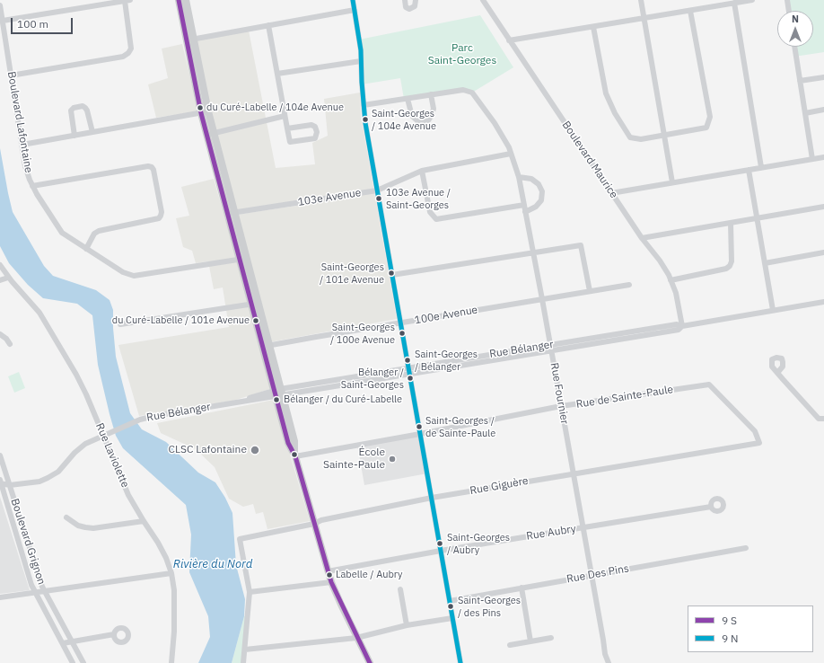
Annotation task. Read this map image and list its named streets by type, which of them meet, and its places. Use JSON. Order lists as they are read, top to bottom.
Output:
{
  "streets": {
    "street": [
      "Boulevard Lafontaine",
      "Boulevard Maurice",
      "103e Avenue",
      "100e Avenue",
      "Rue Bélanger",
      "Rue Fournier",
      "Rue de Sainte-Paule",
      "Rue Laviolette",
      "Rue Giguère",
      "Rue Aubry",
      "Boulevard Grignon",
      "Rue Des Pins"
    ]
  },
  "crossings": [
    ["Boulevard Maurice", "Rue Bélanger"],
    ["103e Avenue", "Rue Fournier"],
    ["100e Avenue", "Rue Fournier"],
    ["Rue Bélanger", "Rue Fournier"],
    ["Rue Bélanger", "Rue Laviolette"],
    ["Rue Bélanger", "Boulevard Grignon"],
    ["Rue Fournier", "Rue de Sainte-Paule"],
    ["Rue Fournier", "Rue Giguère"],
    ["Rue Fournier", "Rue Aubry"],
    ["Rue Fournier", "Rue Des Pins"],
    ["Rue de Sainte-Paule", "Rue Giguère"]
  ],
  "water": ["Rivière du Nord"],
  "parks": ["Parc Saint-Georges"],
  "places": [
    "du Curé-Labelle / 104e Avenue",
    "Saint-Georges / 104e Avenue",
    "103e Avenue / Saint-Georges",
    "Saint-Georges / 101e Avenue",
    "du Curé-Labelle / 101e Avenue",
    "Saint-Georges / 100e Avenue",
    "Saint-Georges / Bélanger",
    "Bélanger / Saint-Georges",
    "Bélanger / du Curé-Labelle",
    "Saint-Georges / de Sainte-Paule",
    "CLSC Lafontaine",
    "École Sainte-Paule",
    "Saint-Georges / Aubry",
    "Labelle / Aubry",
    "Saint-Georges / des Pins"
  ],
  "legend": ["9 S", "9 N"],
  "scale_bar": "100 m",
  "north": "top"
}
